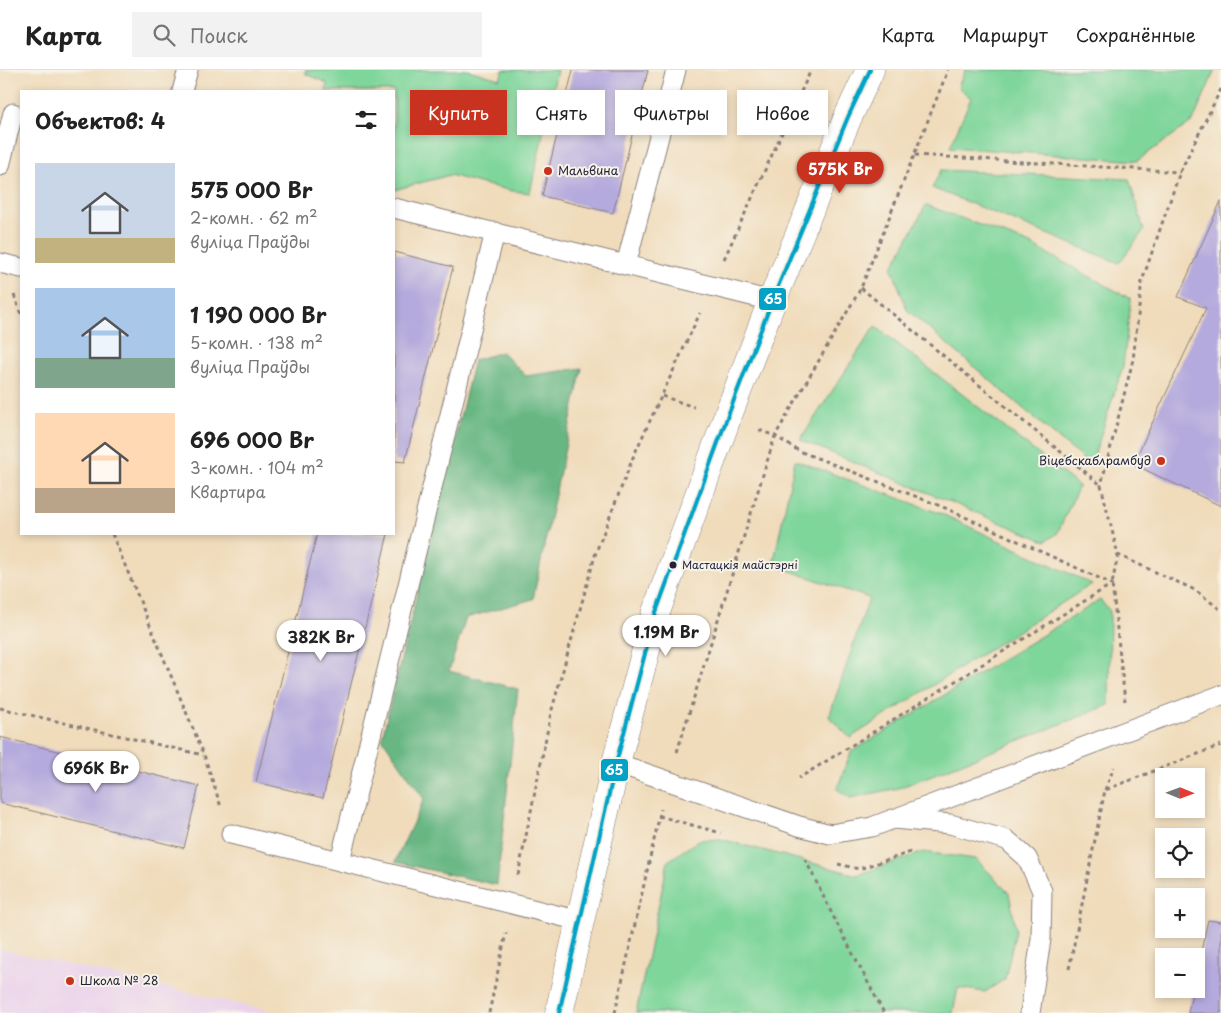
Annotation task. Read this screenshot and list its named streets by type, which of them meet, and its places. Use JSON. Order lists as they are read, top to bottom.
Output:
{
  "places": [
    "Мальвина",
    "Віцебскаблрамбуд",
    "Мастацкія майстэрні",
    "Школа № 28"
  ],
  "lines": ["transit line 65"],
  "north": "right",
  "page": {
    "header": "Карта",
    "search": "Поиск",
    "nav": ["Карта", "Маршрут", "Сохранённые"],
    "chip": [
      "Купить",
      "Снять",
      "Фильтры",
      "Новое"
    ],
    "heading": "Объектов: 4",
    "list": [
      {
        "name": "575 000 Br",
        "note": "2-комн. · 62 m² · вуліца Праўды"
      },
      {
        "name": "1 190 000 Br",
        "note": "5-комн. · 138 m² · вуліца Праўды"
      },
      {
        "name": "696 000 Br",
        "note": "3-комн. · 104 m² · Квартира"
      }
    ],
    "price": [
      "575K Br",
      "1.19M Br",
      "382K Br",
      "696K Br"
    ],
    "map_buttons": ["+", "−"]
  }
}
